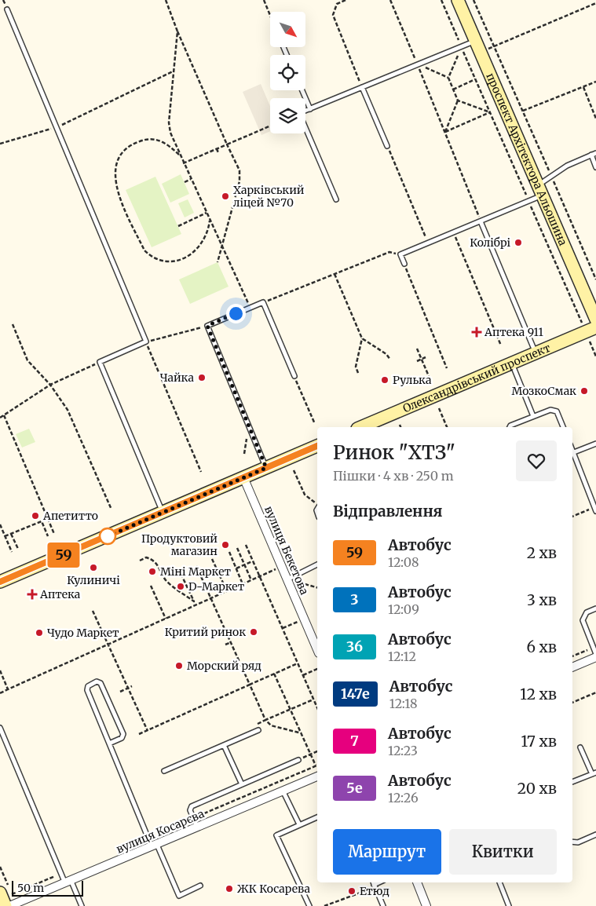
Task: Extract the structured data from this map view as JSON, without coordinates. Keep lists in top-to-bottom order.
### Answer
{
  "streets": {
    "main road": ["проспект Архітектора Альошина", "Олександрівський проспект"],
    "street": ["вулиця Бекетова", "вулиця Косарєва"]
  },
  "places": {
    "other": [
      "Харківський ліцей №70",
      "Колібрі",
      "Чайка",
      "Рулька",
      "МозкоСмак",
      "Апетитто",
      "Продуктовий магазин",
      "Кулиничі",
      "Міні Маркет",
      "D-Mаркет",
      "Критий ринок",
      "Чудо Маркет",
      "Морский ряд",
      "ЖК Косарева",
      "Етюд"
    ],
    "health": ["Аптека 911", "Аптека"]
  },
  "lines": ["bus line 59"],
  "scale_bar": "50 m",
  "north": "bottom right",
  "page": {
    "on_map": "59",
    "heading": [
      ["Ринок \"ХТЗ\"", "Пішки · 4 хв · 250 m"],
      "Відправлення"
    ],
    "list": [
      {
        "mark": "59",
        "name": "Автобус",
        "note": "12:08",
        "value": "2 хв"
      },
      {
        "mark": "3",
        "name": "Автобус",
        "note": "12:09",
        "value": "3 хв"
      },
      {
        "mark": "36",
        "name": "Автобус",
        "note": "12:12",
        "value": "6 хв"
      },
      {
        "mark": "147е",
        "name": "Автобус",
        "note": "12:18",
        "value": "12 хв"
      },
      {
        "mark": "7",
        "name": "Автобус",
        "note": "12:23",
        "value": "17 хв"
      },
      {
        "mark": "5е",
        "name": "Автобус",
        "note": "12:26",
        "value": "20 хв"
      }
    ],
    "buttons": ["Маршрут", "Квитки"],
    "scale": "50 m"
  }
}
